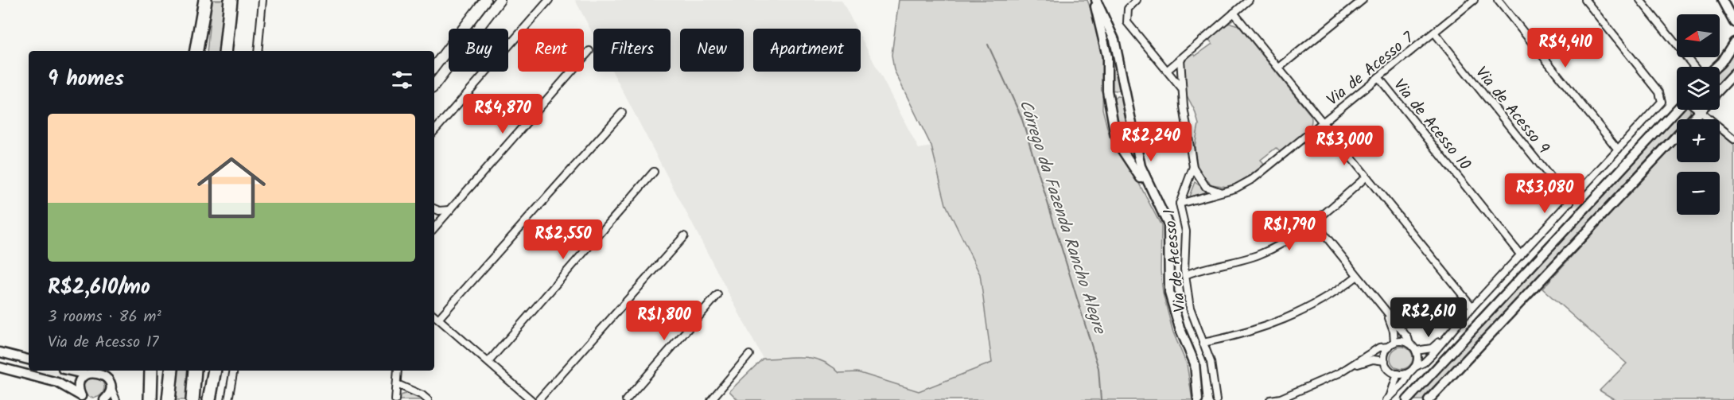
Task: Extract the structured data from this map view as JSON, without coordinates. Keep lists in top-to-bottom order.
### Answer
{
  "streets": {
    "street": [
      "Via de Acesso 7",
      "Via de Acesso 9",
      "Via de Acesso 10",
      "Via de Acesso 1"
    ]
  },
  "crossings": [
    ["Via de Acesso 7", "Via de Acesso 9"],
    ["Via de Acesso 7", "Via de Acesso 10"],
    ["Via de Acesso 7", "Via de Acesso 1"]
  ],
  "water": ["Córrego da Fazenda Rancho Alegre"],
  "north": "left",
  "page": {
    "map_buttons": ["+", "−"],
    "price": [
      "R$4,410",
      "R$4,870",
      "R$2,240",
      "R$3,000",
      "R$3,080",
      "R$1,790",
      "R$2,550",
      "R$2,610",
      "R$1,800"
    ],
    "chip": [
      "Buy",
      "Rent",
      "Filters",
      "New",
      "Apartment"
    ],
    "heading": "9 homes",
    "list": [
      {
        "name": "R$2,610/mo",
        "note": "3 rooms · 86 m² · Via de Acesso 17"
      }
    ]
  }
}
